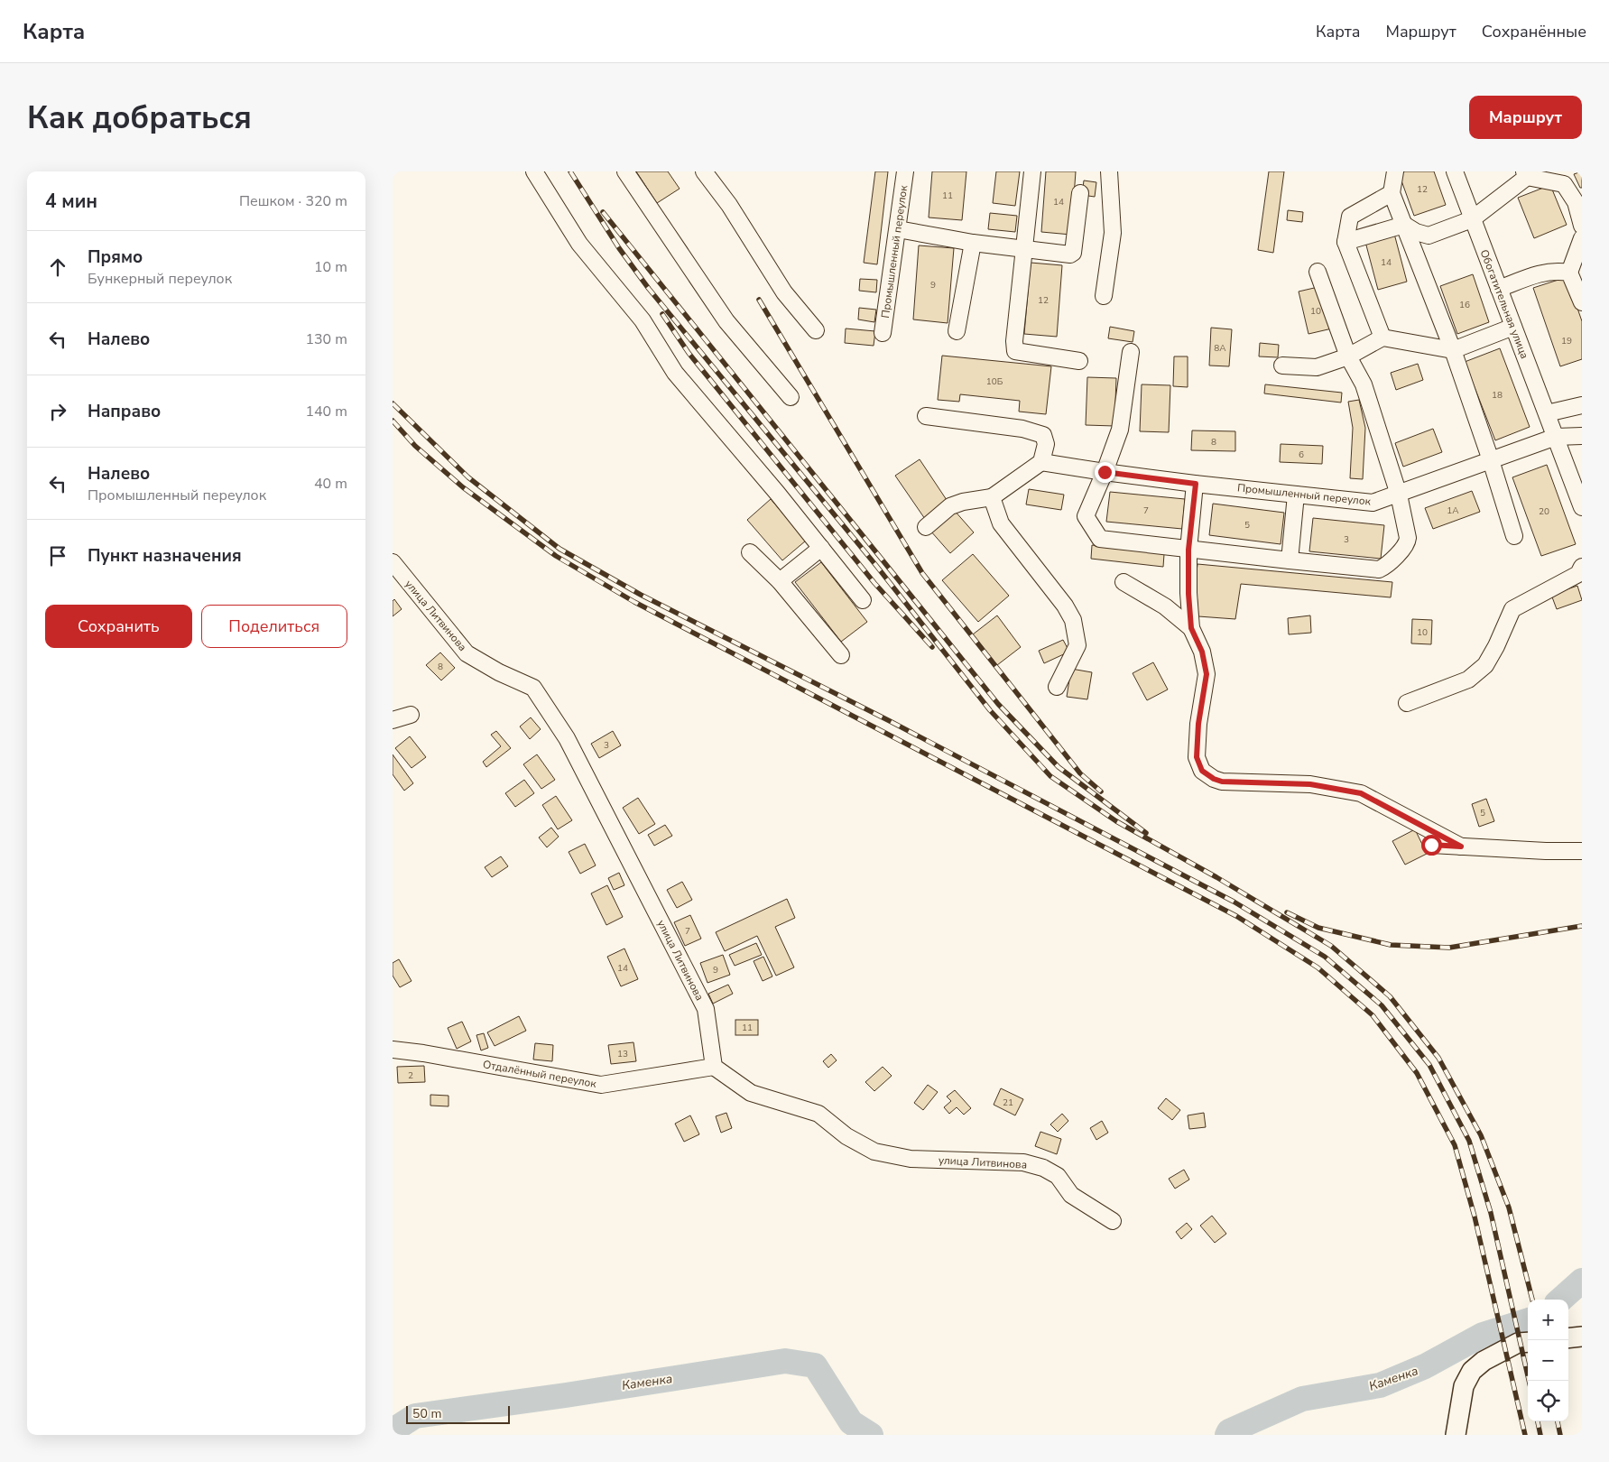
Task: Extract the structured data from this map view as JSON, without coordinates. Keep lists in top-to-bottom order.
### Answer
{
  "streets": {
    "street": [
      "Промышленный переулок",
      "Обогатительная улица",
      "улица Литвинова",
      "Отдалённый переулок"
    ]
  },
  "crossings": [
    ["Промышленный переулок", "Обогатительная улица"],
    ["улица Литвинова", "Отдалённый переулок"]
  ],
  "water": ["Каменка"],
  "house_numbers": [
    "12",
    "11",
    "14",
    "14",
    "9",
    "12",
    "16",
    "10",
    "19",
    "8А",
    "10Б",
    "18",
    "8",
    "6",
    "7",
    "1А",
    "20",
    "5",
    "3",
    "10",
    "8",
    "3",
    "5",
    "7",
    "14",
    "9",
    "11",
    "13",
    "2",
    "21"
  ],
  "scale_bar": "50 m",
  "page": {
    "header": "Карта",
    "nav": ["Карта", "Маршрут", "Сохранённые"],
    "buttons": [
      "Маршрут",
      ["Сохранить", "Поделиться"]
    ],
    "title": "Как добраться",
    "heading": ["4 мин", "Пешком · 320 m"],
    "list": [
      ["Прямо", "Бункерный переулок", "10 m"],
      ["Налево", "130 m"],
      ["Направо", "140 m"],
      ["Налево", "Промышленный переулок", "40 m"],
      "Пункт назначения"
    ],
    "map_buttons": ["+", "−"],
    "scale": "50 m"
  }
}
